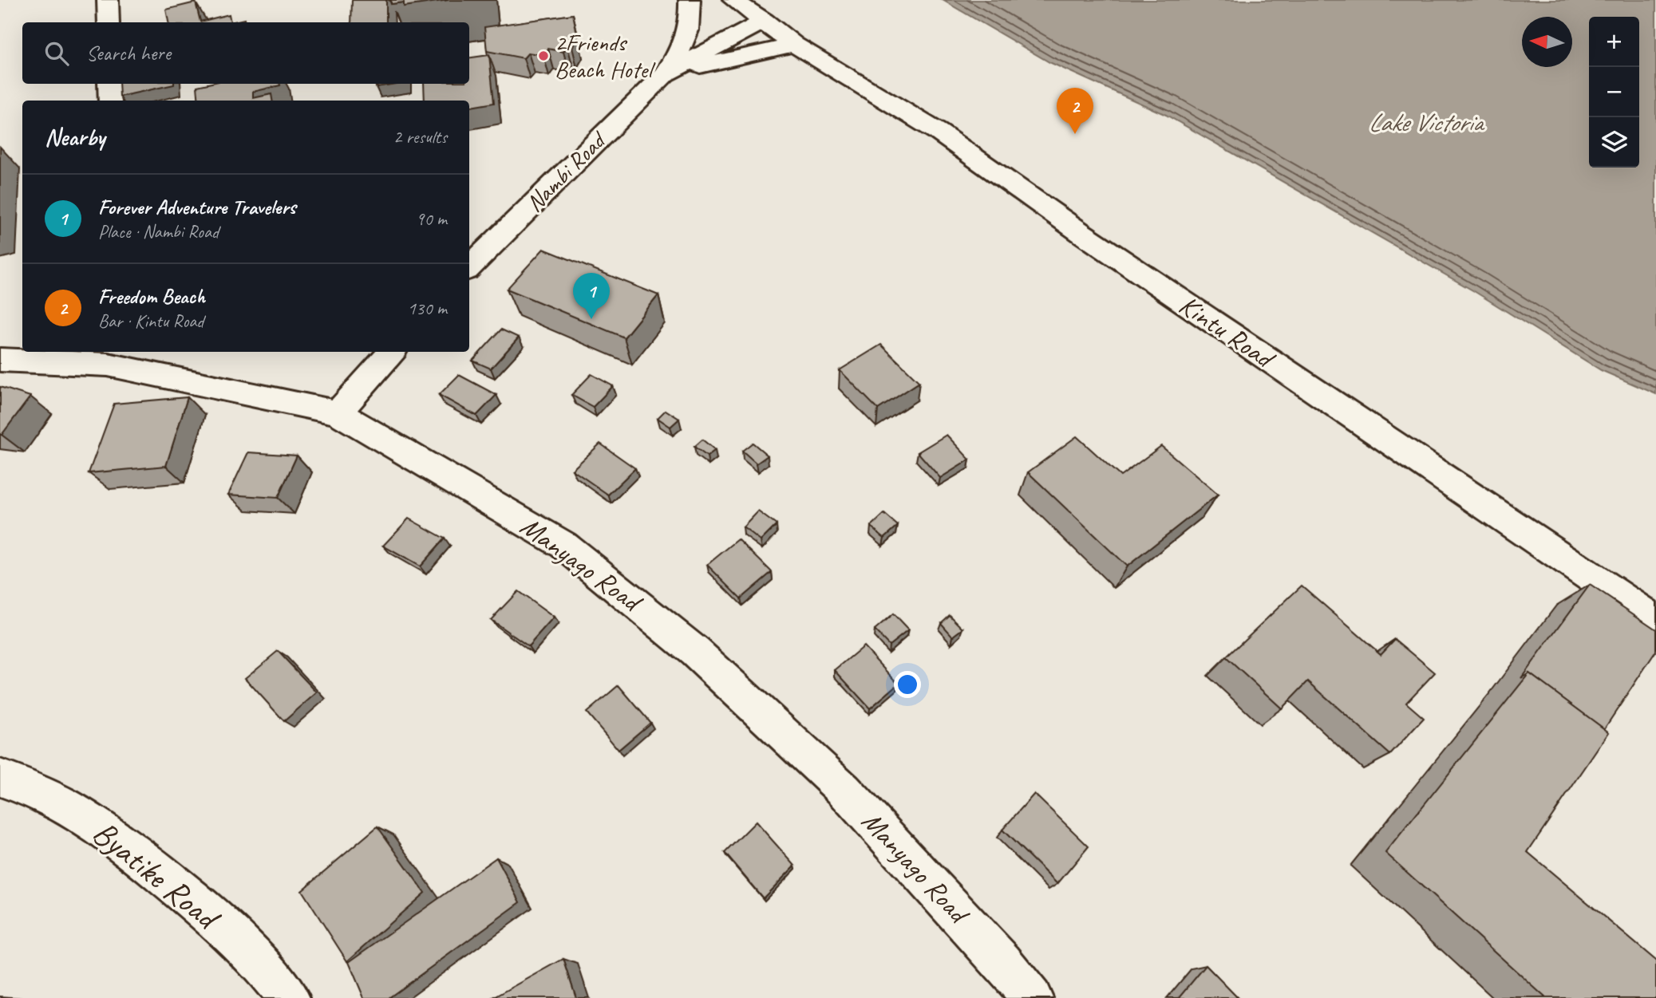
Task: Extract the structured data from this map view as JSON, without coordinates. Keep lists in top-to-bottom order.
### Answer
{
  "streets": {
    "street": [
      "Nambi Road",
      "Kintu Road",
      "Manyago Road",
      "Byatike Road"
    ]
  },
  "water": ["Lake Victoria"],
  "places": ["2Friends Beach Hotel"],
  "north": "left",
  "page": {
    "map_buttons": ["+", "−"],
    "search": "Search here",
    "pins": ["2", "1"],
    "heading": ["Nearby", "2 results"],
    "list": [
      {
        "mark": "1",
        "name": "Forever Adventure Travelers",
        "note": "Place · Nambi Road",
        "value": "90 m"
      },
      {
        "mark": "2",
        "name": "Freedom Beach",
        "note": "Bar · Kintu Road",
        "value": "130 m"
      }
    ]
  }
}
